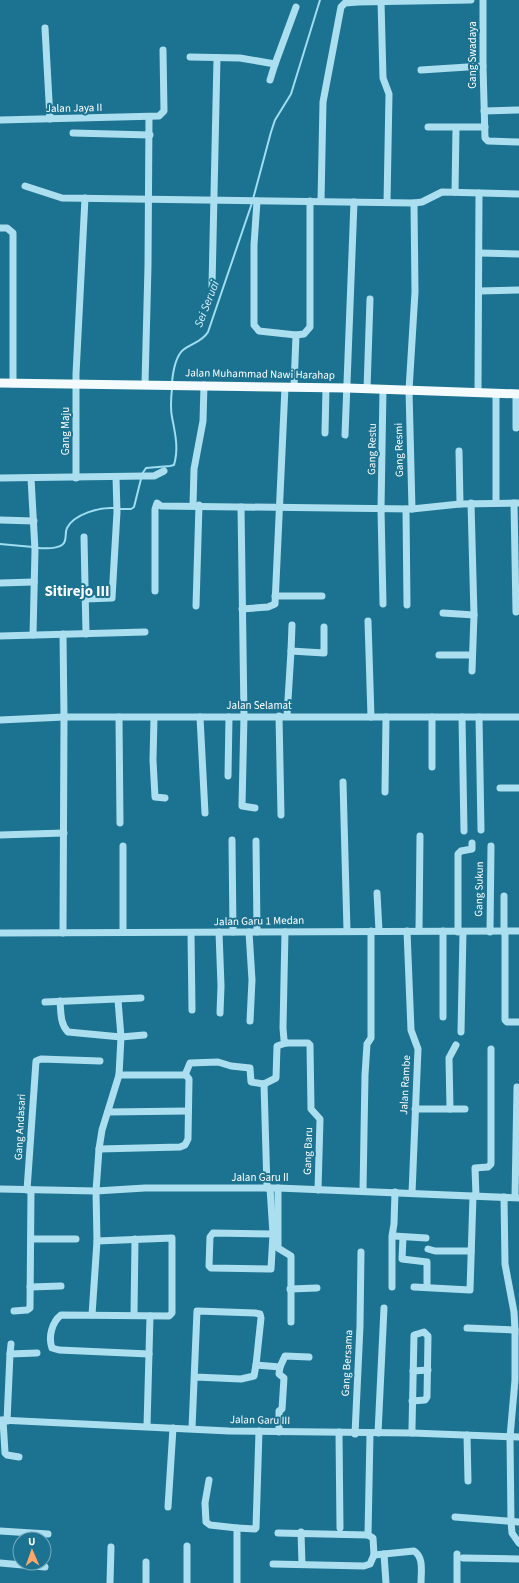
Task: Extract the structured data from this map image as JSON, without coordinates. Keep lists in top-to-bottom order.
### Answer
{
  "streets": {
    "main road": ["Jalan Muhammad Nawi Harahap"],
    "street": [
      "Gang Swadaya",
      "Jalan Jaya II",
      "Gang Maju",
      "Gang Restu",
      "Gang Resmi",
      "Jalan Selamat",
      "Gang Sukun",
      "Jalan Garu 1 Medan",
      "Jalan Rambe",
      "Gang Andasari",
      "Gang Baru",
      "Jalan Garu II",
      "Gang Bersama",
      "Jalan Garu III"
    ]
  },
  "crossings": [
    ["Jalan Muhammad Nawi Harahap", "Gang Maju"],
    ["Jalan Muhammad Nawi Harahap", "Gang Restu"],
    ["Jalan Muhammad Nawi Harahap", "Gang Resmi"],
    ["Gang Sukun", "Jalan Garu 1 Medan"],
    ["Jalan Garu 1 Medan", "Jalan Rambe"],
    ["Jalan Rambe", "Jalan Garu II"],
    ["Gang Andasari", "Jalan Garu II"],
    ["Gang Baru", "Jalan Garu II"],
    ["Gang Bersama", "Jalan Garu III"]
  ],
  "districts": ["Sitirejo III"],
  "water": ["Sei Seruai"],
  "north": "top"
}
